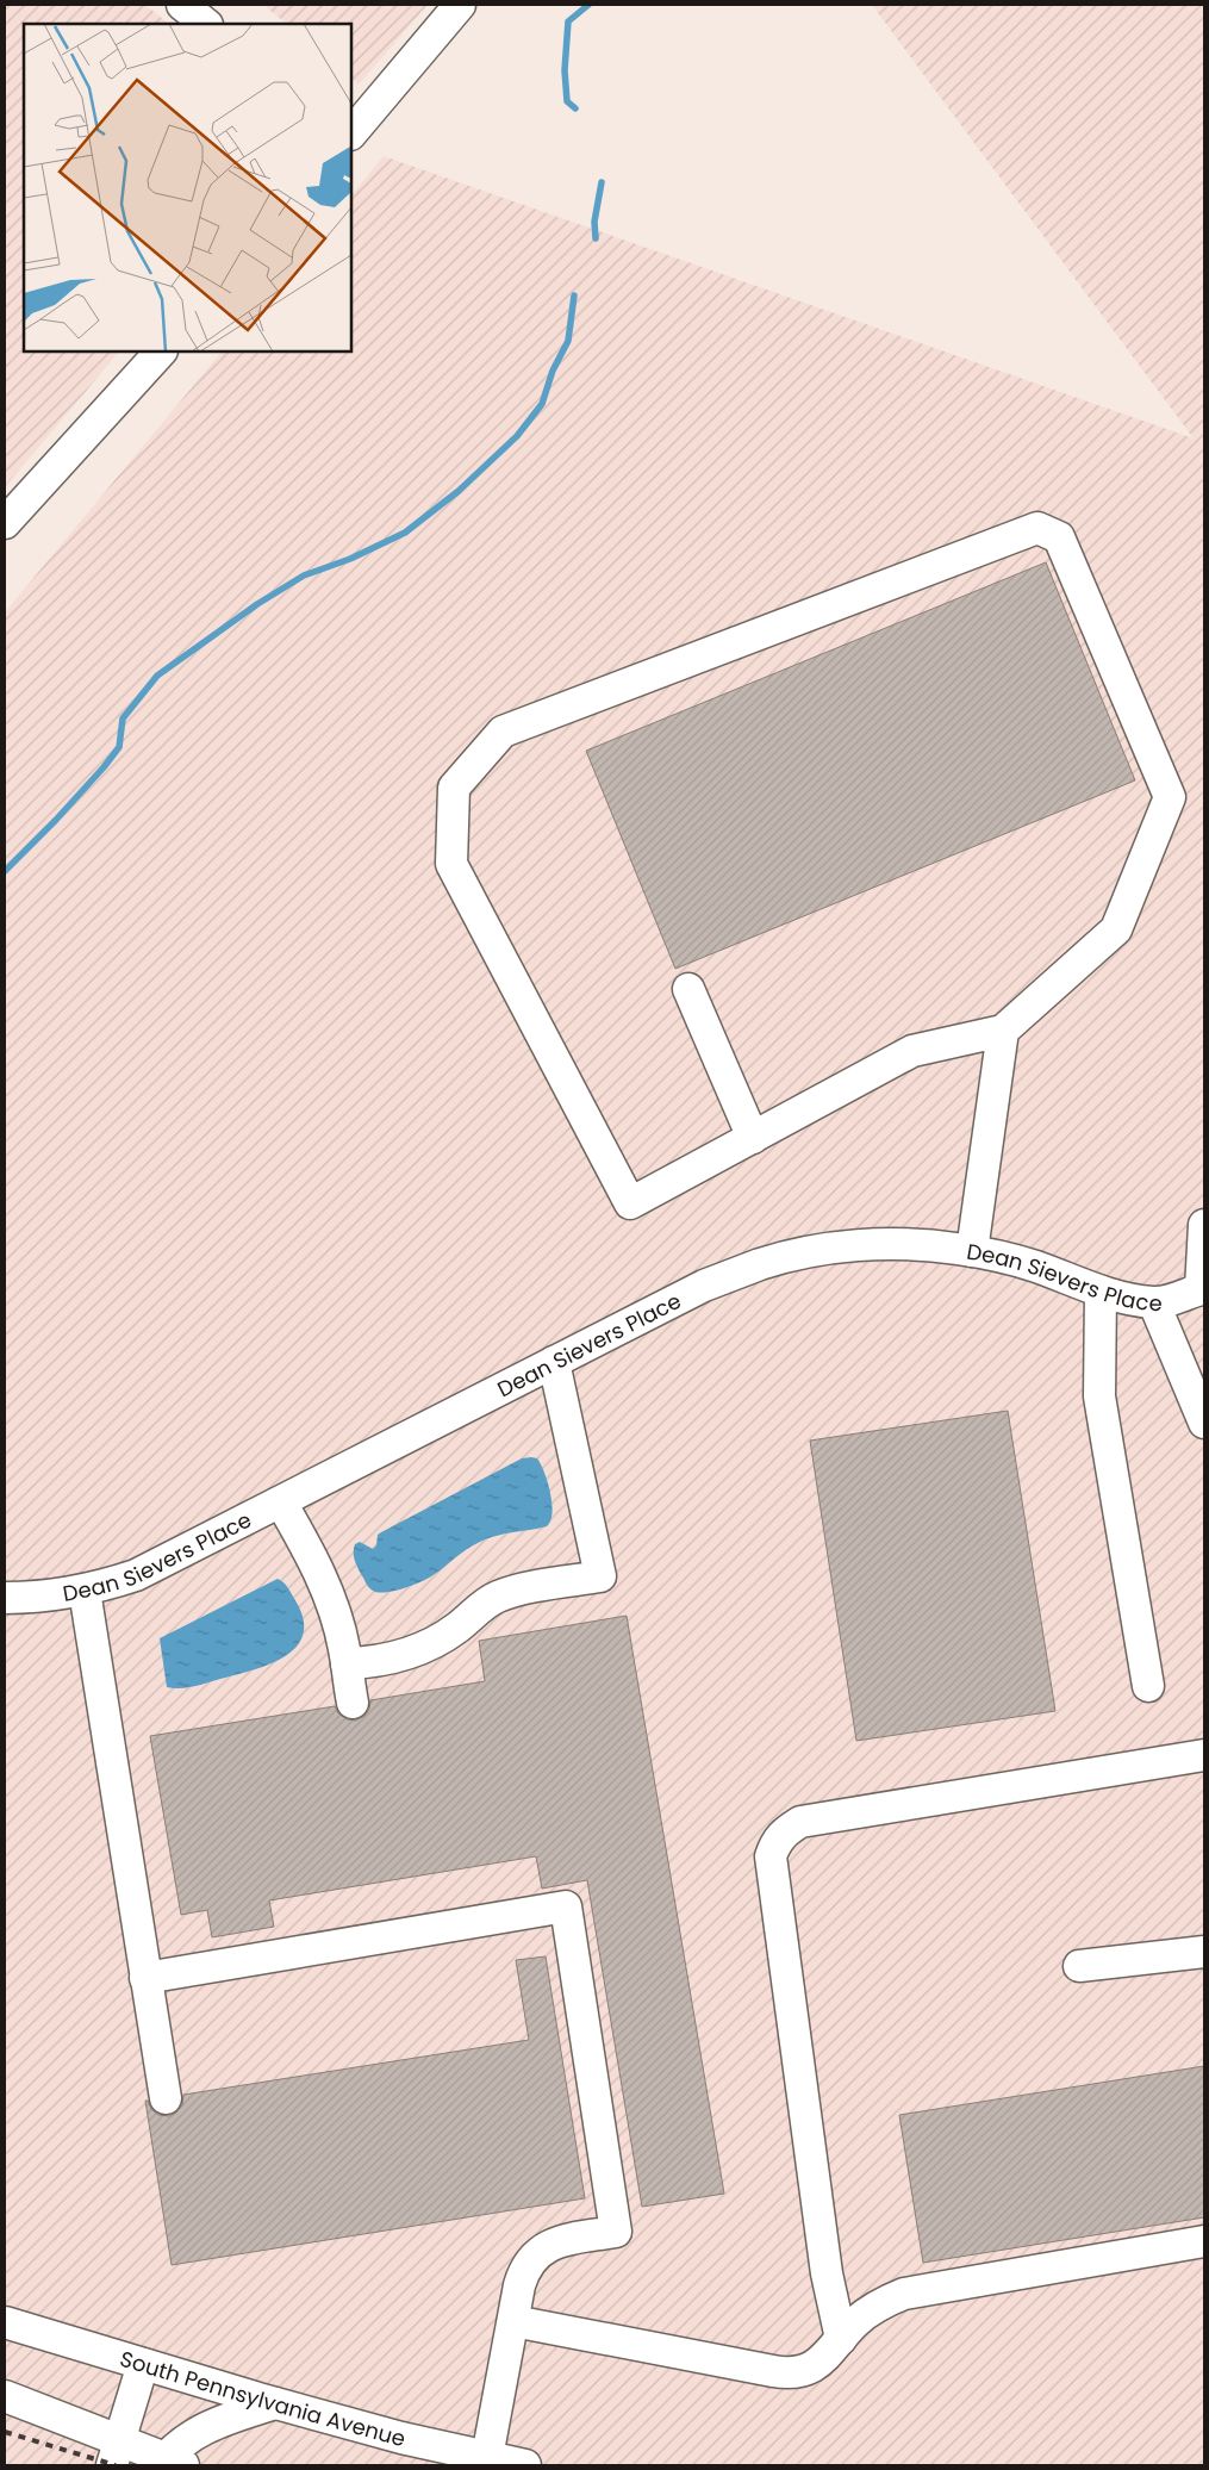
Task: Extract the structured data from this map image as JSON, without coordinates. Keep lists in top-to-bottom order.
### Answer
{
  "streets": {
    "street": ["Dean Sievers Place", "South Pennsylvania Avenue"]
  }
}
